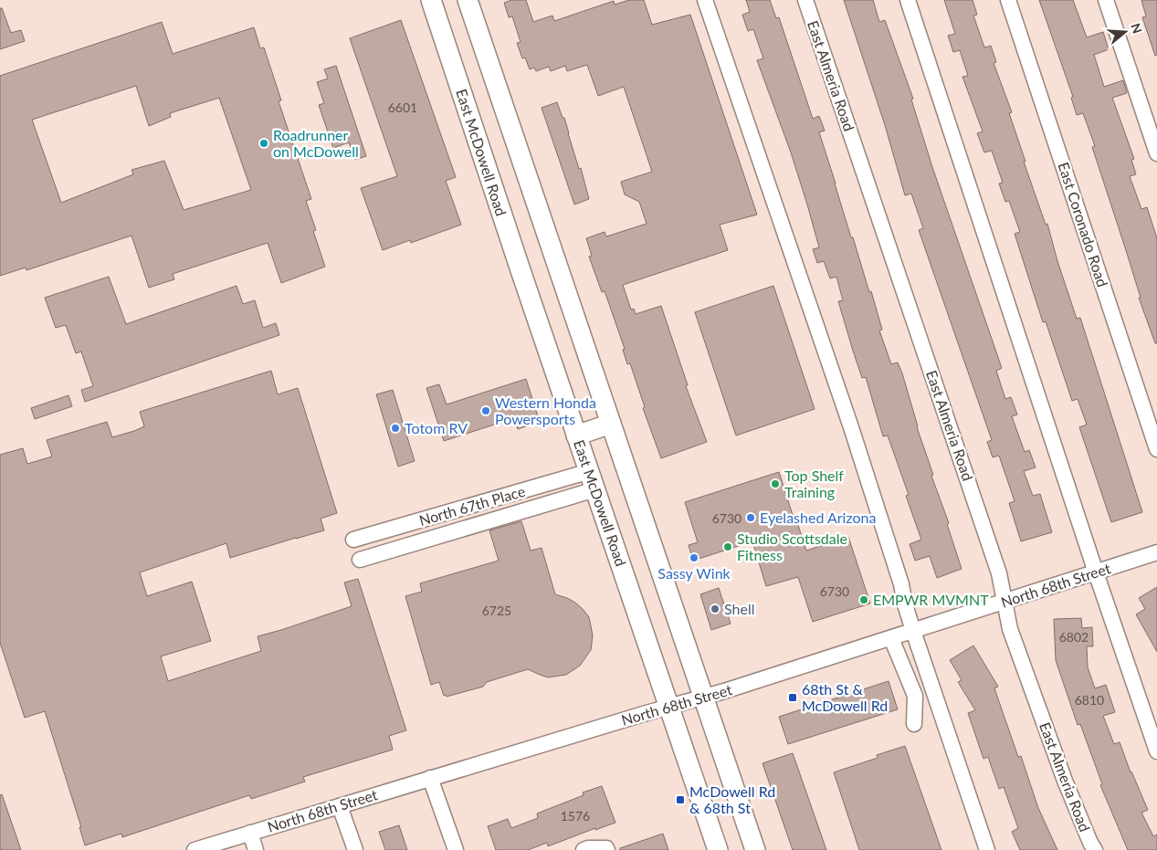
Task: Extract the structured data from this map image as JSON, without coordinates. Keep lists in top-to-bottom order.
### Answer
{
  "streets": {
    "main road": ["East McDowell Road"],
    "street": [
      "East Almeria Road",
      "East Coronado Road",
      "North 67th Place",
      "North 68th Street"
    ]
  },
  "crossings": [
    ["East Almeria Road", "North 68th Street"],
    ["East McDowell Road", "North 67th Place"],
    ["East McDowell Road", "North 68th Street"]
  ],
  "places": {
    "other": [
      "Roadrunner on McDowell",
      "Western Honda Powersports",
      "Totom RV",
      "Top Shelf Training",
      "Eyelashed Arizona",
      "Studio Scottsdale Fitness",
      "Sassy Wink",
      "EMPWR MVMNT",
      "Shell"
    ],
    "transit": ["68th St & McDowell Rd", "McDowell Rd & 68th St"]
  },
  "house_numbers": [
    "6601",
    "6730",
    "6730",
    "6725",
    "6802",
    "6810",
    "1576"
  ],
  "north": "right"
}
